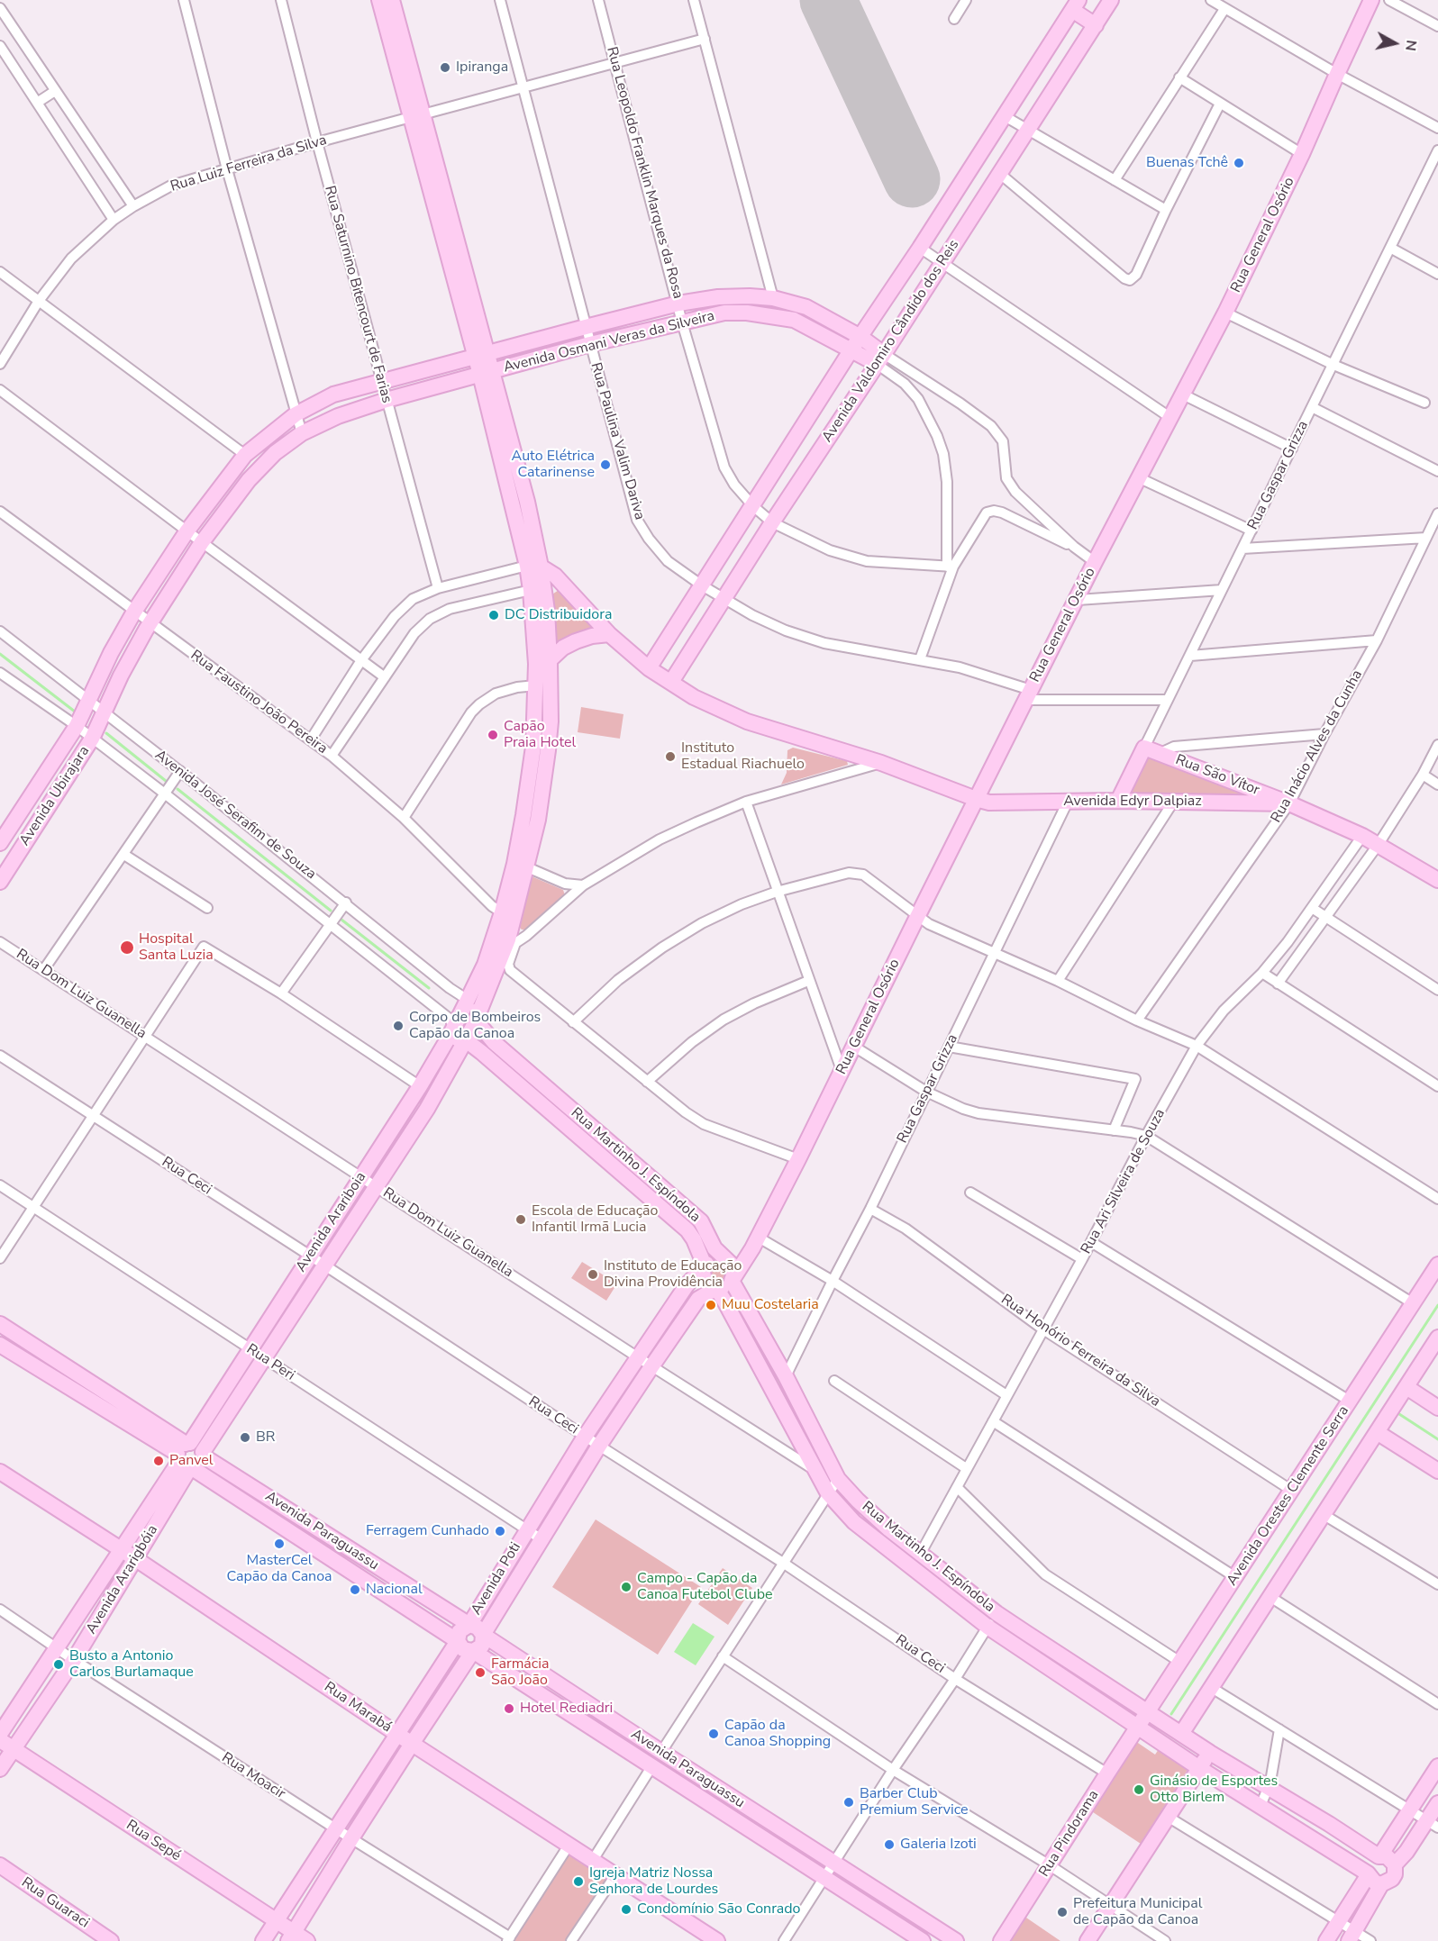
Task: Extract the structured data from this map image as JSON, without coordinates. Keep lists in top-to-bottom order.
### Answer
{
  "streets": {
    "main road": [
      "Rua General Osório",
      "Avenida Valdomiro Cândido dos Reis",
      "Avenida Osmani Veras da Silveira",
      "Rua Gaspar Grizza",
      "Rua São Vítor",
      "Avenida Ubirajara",
      "Avenida Edyr Dalpiaz",
      "Rua Martinho J. Espíndola",
      "Avenida Arariboia",
      "Avenida Orestes Clemente Serra",
      "Avenida Paraguassu",
      "Avenida Poti",
      "Avenida Ararigbóia",
      "Rua Marabá",
      "Rua Pindorama",
      "Rua Sepé",
      "Rua Guaraci"
    ],
    "street": [
      "Rua Luiz Ferreira da Silva",
      "Rua Leopoldo Franklin Marques da Rosa",
      "Rua Saturnino Bitencourt de Farias",
      "Rua Paulina Valim Dariva",
      "Rua Faustino João Pereira",
      "Rua Inácio Alves da Cunha",
      "Avenida José Serafim de Souza",
      "Rua Dom Luiz Guanella",
      "Rua Ceci",
      "Rua Ari Silveira de Souza",
      "Rua Honório Ferreira da Silva",
      "Rua Peri",
      "Rua Moacir"
    ]
  },
  "crossings": [
    ["Rua Luiz Ferreira da Silva", "Rua Leopoldo Franklin Marques da Rosa"],
    ["Rua Luiz Ferreira da Silva", "Rua Saturnino Bitencourt de Farias"],
    ["Rua Luiz Ferreira da Silva", "Rua Paulina Valim Dariva"],
    ["Rua Leopoldo Franklin Marques da Rosa", "Avenida Valdomiro Cândido dos Reis"],
    ["Rua Leopoldo Franklin Marques da Rosa", "Avenida Osmani Veras da Silveira"],
    ["Rua General Osório", "Rua Paulina Valim Dariva"],
    ["Rua General Osório", "Avenida Edyr Dalpiaz"],
    ["Rua General Osório", "Rua Martinho J. Espíndola"],
    ["Rua General Osório", "Avenida Poti"],
    ["Rua Saturnino Bitencourt de Farias", "Avenida Osmani Veras da Silveira"],
    ["Avenida Valdomiro Cândido dos Reis", "Avenida Osmani Veras da Silveira"],
    ["Avenida Valdomiro Cândido dos Reis", "Rua Paulina Valim Dariva"],
    ["Avenida Valdomiro Cândido dos Reis", "Avenida Edyr Dalpiaz"],
    ["Avenida Osmani Veras da Silveira", "Rua Paulina Valim Dariva"],
    ["Avenida Osmani Veras da Silveira", "Avenida Ubirajara"],
    ["Rua Paulina Valim Dariva", "Rua Gaspar Grizza"],
    ["Rua Gaspar Grizza", "Rua São Vítor"],
    ["Rua Gaspar Grizza", "Avenida Edyr Dalpiaz"],
    ["Rua Gaspar Grizza", "Rua Martinho J. Espíndola"],
    ["Rua Gaspar Grizza", "Rua Honório Ferreira da Silva"],
    ["Rua Faustino João Pereira", "Avenida Ubirajara"],
    ["Rua Faustino João Pereira", "Avenida Arariboia"],
    ["Rua Inácio Alves da Cunha", "Rua São Vítor"],
    ["Rua Inácio Alves da Cunha", "Avenida Edyr Dalpiaz"],
    ["Rua São Vítor", "Avenida Edyr Dalpiaz"],
    ["Rua São Vítor", "Rua Ari Silveira de Souza"],
    ["Avenida Ubirajara", "Avenida José Serafim de Souza"],
    ["Avenida Edyr Dalpiaz", "Avenida Arariboia"],
    ["Avenida José Serafim de Souza", "Rua Martinho J. Espíndola"],
    ["Avenida José Serafim de Souza", "Avenida Arariboia"],
    ["Rua Dom Luiz Guanella", "Rua Martinho J. Espíndola"],
    ["Rua Dom Luiz Guanella", "Avenida Arariboia"],
    ["Rua Dom Luiz Guanella", "Avenida Poti"],
    ["Rua Martinho J. Espíndola", "Rua Ari Silveira de Souza"],
    ["Rua Martinho J. Espíndola", "Avenida Arariboia"],
    ["Rua Martinho J. Espíndola", "Avenida Orestes Clemente Serra"],
    ["Rua Martinho J. Espíndola", "Avenida Poti"],
    ["Rua Martinho J. Espíndola", "Rua Pindorama"],
    ["Rua Ceci", "Avenida Arariboia"],
    ["Rua Ceci", "Avenida Poti"],
    ["Rua Ceci", "Rua Pindorama"],
    ["Rua Ari Silveira de Souza", "Rua Honório Ferreira da Silva"],
    ["Avenida Arariboia", "Rua Peri"],
    ["Avenida Arariboia", "Avenida Paraguassu"],
    ["Avenida Arariboia", "Avenida Ararigbóia"],
    ["Rua Honório Ferreira da Silva", "Avenida Orestes Clemente Serra"],
    ["Rua Peri", "Avenida Poti"],
    ["Avenida Orestes Clemente Serra", "Rua Pindorama"],
    ["Avenida Paraguassu", "Avenida Poti"],
    ["Avenida Paraguassu", "Avenida Ararigbóia"],
    ["Avenida Poti", "Rua Marabá"],
    ["Avenida Poti", "Rua Moacir"],
    ["Avenida Poti", "Rua Sepé"],
    ["Avenida Ararigbóia", "Rua Marabá"],
    ["Avenida Ararigbóia", "Rua Moacir"],
    ["Avenida Ararigbóia", "Rua Sepé"]
  ],
  "places": [
    "Ipiranga",
    "Buenas Tchê",
    "Auto Elétrica Catarinense",
    "DC Distribuidora",
    "Capão Praia Hotel",
    "Instituto Estadual Riachuelo",
    "Hospital Santa Luzia",
    "Corpo de Bombeiros Capão da Canoa",
    "Escola de Educação Infantil Irmã Lucia",
    "Instituto de Educação Divina Providência",
    "Muu Costelaria",
    "BR",
    "Panvel",
    "Ferragem Cunhado",
    "MasterCel Capão da Canoa",
    "Campo - Capão da Canoa Futebol Clube",
    "Nacional",
    "Busto a Antonio Carlos Burlamaque",
    "Farmácia São João",
    "Hotel Rediadri",
    "Capão da Canoa Shopping",
    "Ginásio de Esportes Otto Birlem",
    "Barber Club Premium Service",
    "Galeria Izoti",
    "Igreja Matriz Nossa Senhora de Lourdes",
    "Condomínio São Conrado",
    "Prefeitura Municipal de Capão da Canoa"
  ],
  "north": "right"
}
